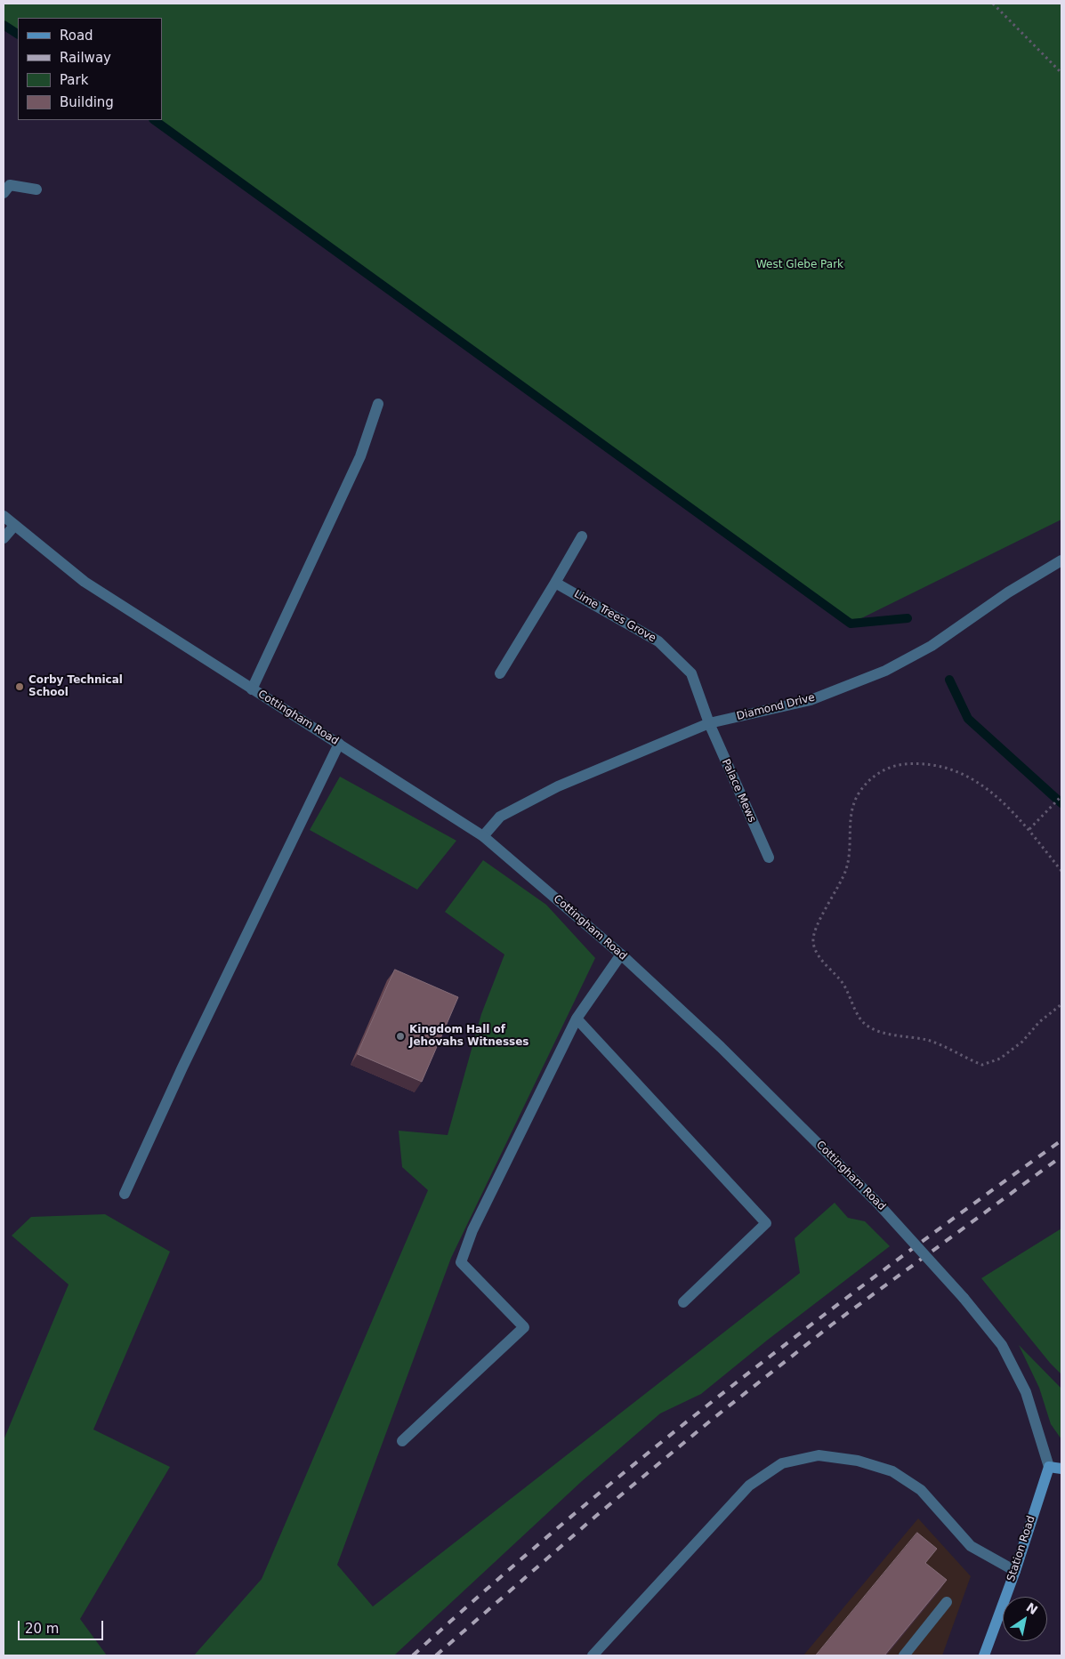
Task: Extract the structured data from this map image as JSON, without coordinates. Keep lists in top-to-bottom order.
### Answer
{
  "streets": {
    "main road": ["Station Road"],
    "street": [
      "Lime Trees Grove",
      "Diamond Drive",
      "Cottingham Road",
      "Palace Mews"
    ]
  },
  "crossings": [
    ["Lime Trees Grove", "Diamond Drive"],
    ["Lime Trees Grove", "Palace Mews"],
    ["Diamond Drive", "Cottingham Road"],
    ["Diamond Drive", "Palace Mews"],
    ["Cottingham Road", "Station Road"]
  ],
  "parks": ["West Glebe Park"],
  "places": ["Corby Technical School", "Kingdom Hall of Jehovahs Witnesses"],
  "legend": [
    "Road",
    "Railway",
    "Park",
    "Building"
  ],
  "scale_bar": "20 m",
  "north": "top right"
}
